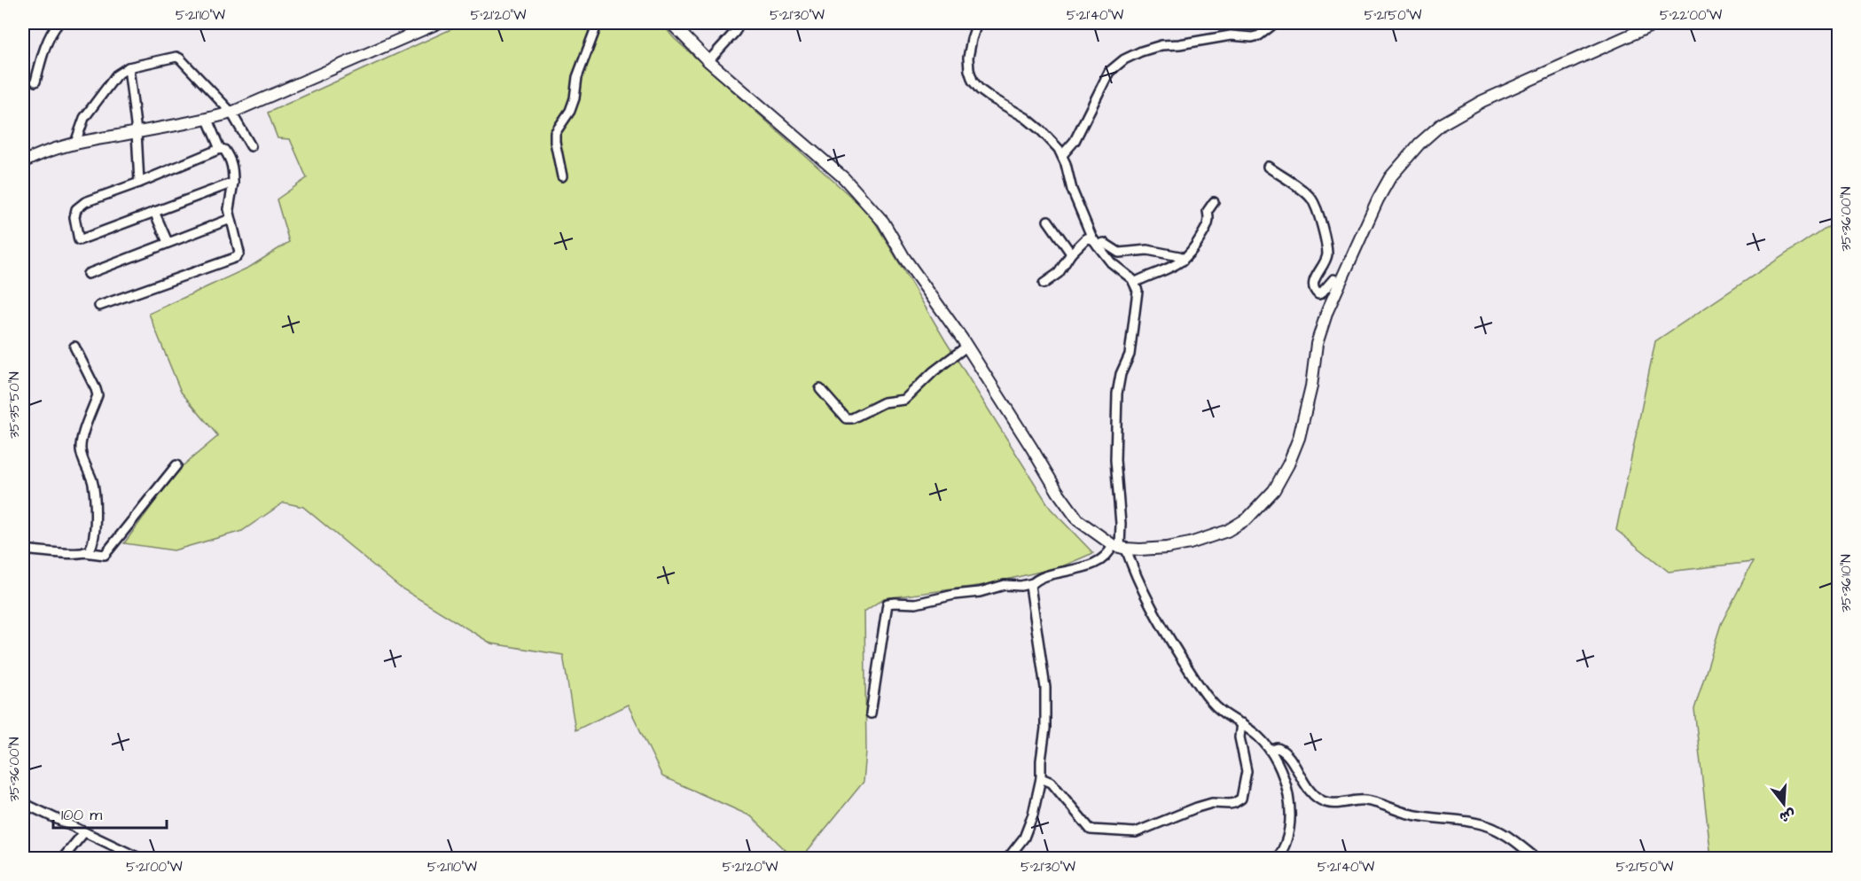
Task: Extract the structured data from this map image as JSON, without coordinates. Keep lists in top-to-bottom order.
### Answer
{
  "scale_bar": "100 m",
  "north": "bottom",
  "coordinates": [
    "5°21'10\"W",
    "5°21'20\"W",
    "5°21'30\"W",
    "5°21'40\"W",
    "5°21'50\"W",
    "5°22'00\"W",
    "35°36'00\"N",
    "35°35'50\"N",
    "35°36'10\"N",
    "5°21'00\"W"
  ]
}
